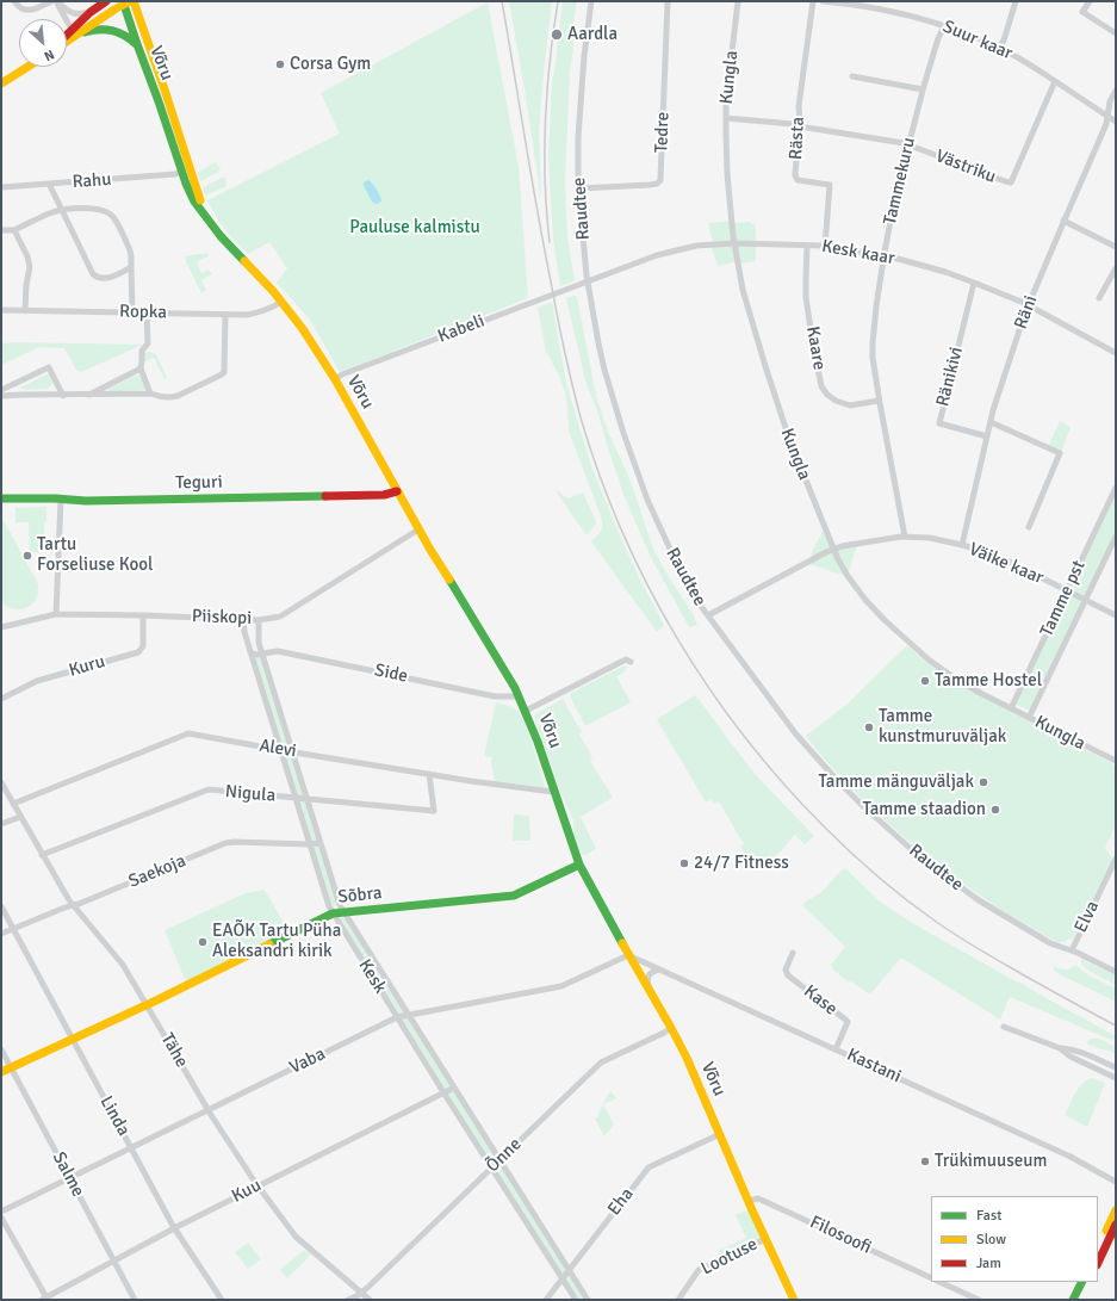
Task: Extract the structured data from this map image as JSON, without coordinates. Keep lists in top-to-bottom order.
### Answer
{
  "streets": {
    "main road": ["Võru", "Teguri", "Sõbra"],
    "street": [
      "Suur kaar",
      "Kungla",
      "Tedre",
      "Rästa",
      "Västriku",
      "Rahu",
      "Tammekuru",
      "Raudtee",
      "Kesk kaar",
      "Ropka",
      "Räni",
      "Kabeli",
      "Kaare",
      "Ränikivi",
      "Väike kaar",
      "Tamme pst",
      "Piiskopi",
      "Kuru",
      "Side",
      "Alevi",
      "Nigula",
      "Saekoja",
      "Elva",
      "Kesk",
      "Kase",
      "Tähe",
      "Vaba",
      "Kastani",
      "Linda",
      "Õnne",
      "Salme",
      "Kuu",
      "Eha",
      "Filosoofi",
      "Lootuse"
    ]
  },
  "crossings": [
    ["Suur kaar", "Västriku"],
    ["Suur kaar", "Tammekuru"],
    ["Suur kaar", "Räni"],
    ["Võru", "Rahu"],
    ["Võru", "Ropka"],
    ["Võru", "Kabeli"],
    ["Võru", "Teguri"],
    ["Võru", "Piiskopi"],
    ["Võru", "Side"],
    ["Võru", "Alevi"],
    ["Võru", "Sõbra"],
    ["Võru", "Vaba"],
    ["Võru", "Kastani"],
    ["Võru", "Õnne"],
    ["Võru", "Eha"],
    ["Võru", "Filosoofi"],
    ["Võru", "Lootuse"],
    ["Kungla", "Västriku"],
    ["Kungla", "Kesk kaar"],
    ["Kungla", "Väike kaar"],
    ["Kungla", "Tamme pst"],
    ["Tedre", "Raudtee"],
    ["Rästa", "Västriku"],
    ["Rästa", "Kesk kaar"],
    ["Västriku", "Tammekuru"],
    ["Tammekuru", "Kesk kaar"],
    ["Tammekuru", "Kaare"],
    ["Tammekuru", "Väike kaar"],
    ["Raudtee", "Kesk kaar"],
    ["Raudtee", "Kabeli"],
    ["Raudtee", "Väike kaar"],
    ["Raudtee", "Elva"],
    ["Kesk kaar", "Räni"],
    ["Kesk kaar", "Kabeli"],
    ["Kesk kaar", "Kaare"],
    ["Kesk kaar", "Ränikivi"],
    ["Räni", "Ränikivi"],
    ["Räni", "Väike kaar"],
    ["Väike kaar", "Tamme pst"],
    ["Piiskopi", "Kuru"],
    ["Piiskopi", "Kesk"],
    ["Side", "Kesk"],
    ["Alevi", "Nigula"],
    ["Alevi", "Kesk"],
    ["Alevi", "Tähe"],
    ["Nigula", "Kesk"],
    ["Nigula", "Tähe"],
    ["Saekoja", "Kesk"],
    ["Saekoja", "Tähe"],
    ["Saekoja", "Linda"],
    ["Sõbra", "Kesk"],
    ["Sõbra", "Tähe"],
    ["Sõbra", "Linda"],
    ["Sõbra", "Salme"],
    ["Kesk", "Vaba"],
    ["Kesk", "Õnne"],
    ["Kesk", "Kuu"],
    ["Kesk", "Eha"],
    ["Kase", "Kastani"],
    ["Tähe", "Vaba"],
    ["Tähe", "Õnne"],
    ["Tähe", "Kuu"],
    ["Vaba", "Kastani"],
    ["Vaba", "Linda"],
    ["Vaba", "Salme"],
    ["Linda", "Kuu"],
    ["Salme", "Kuu"]
  ],
  "parks": ["Pauluse kalmistu"],
  "places": [
    "Aardla",
    "Corsa Gym",
    "Tartu Forseliuse Kool",
    "Tamme Hostel",
    "Tamme kunstmuruväljak",
    "Tamme mänguväljak",
    "Tamme staadion",
    "24/7 Fitness",
    "EAÕK Tartu Püha Aleksandri kirik",
    "Trükimuuseum"
  ],
  "legend": ["Fast", "Slow", "Jam"],
  "north": "bottom right"
}
